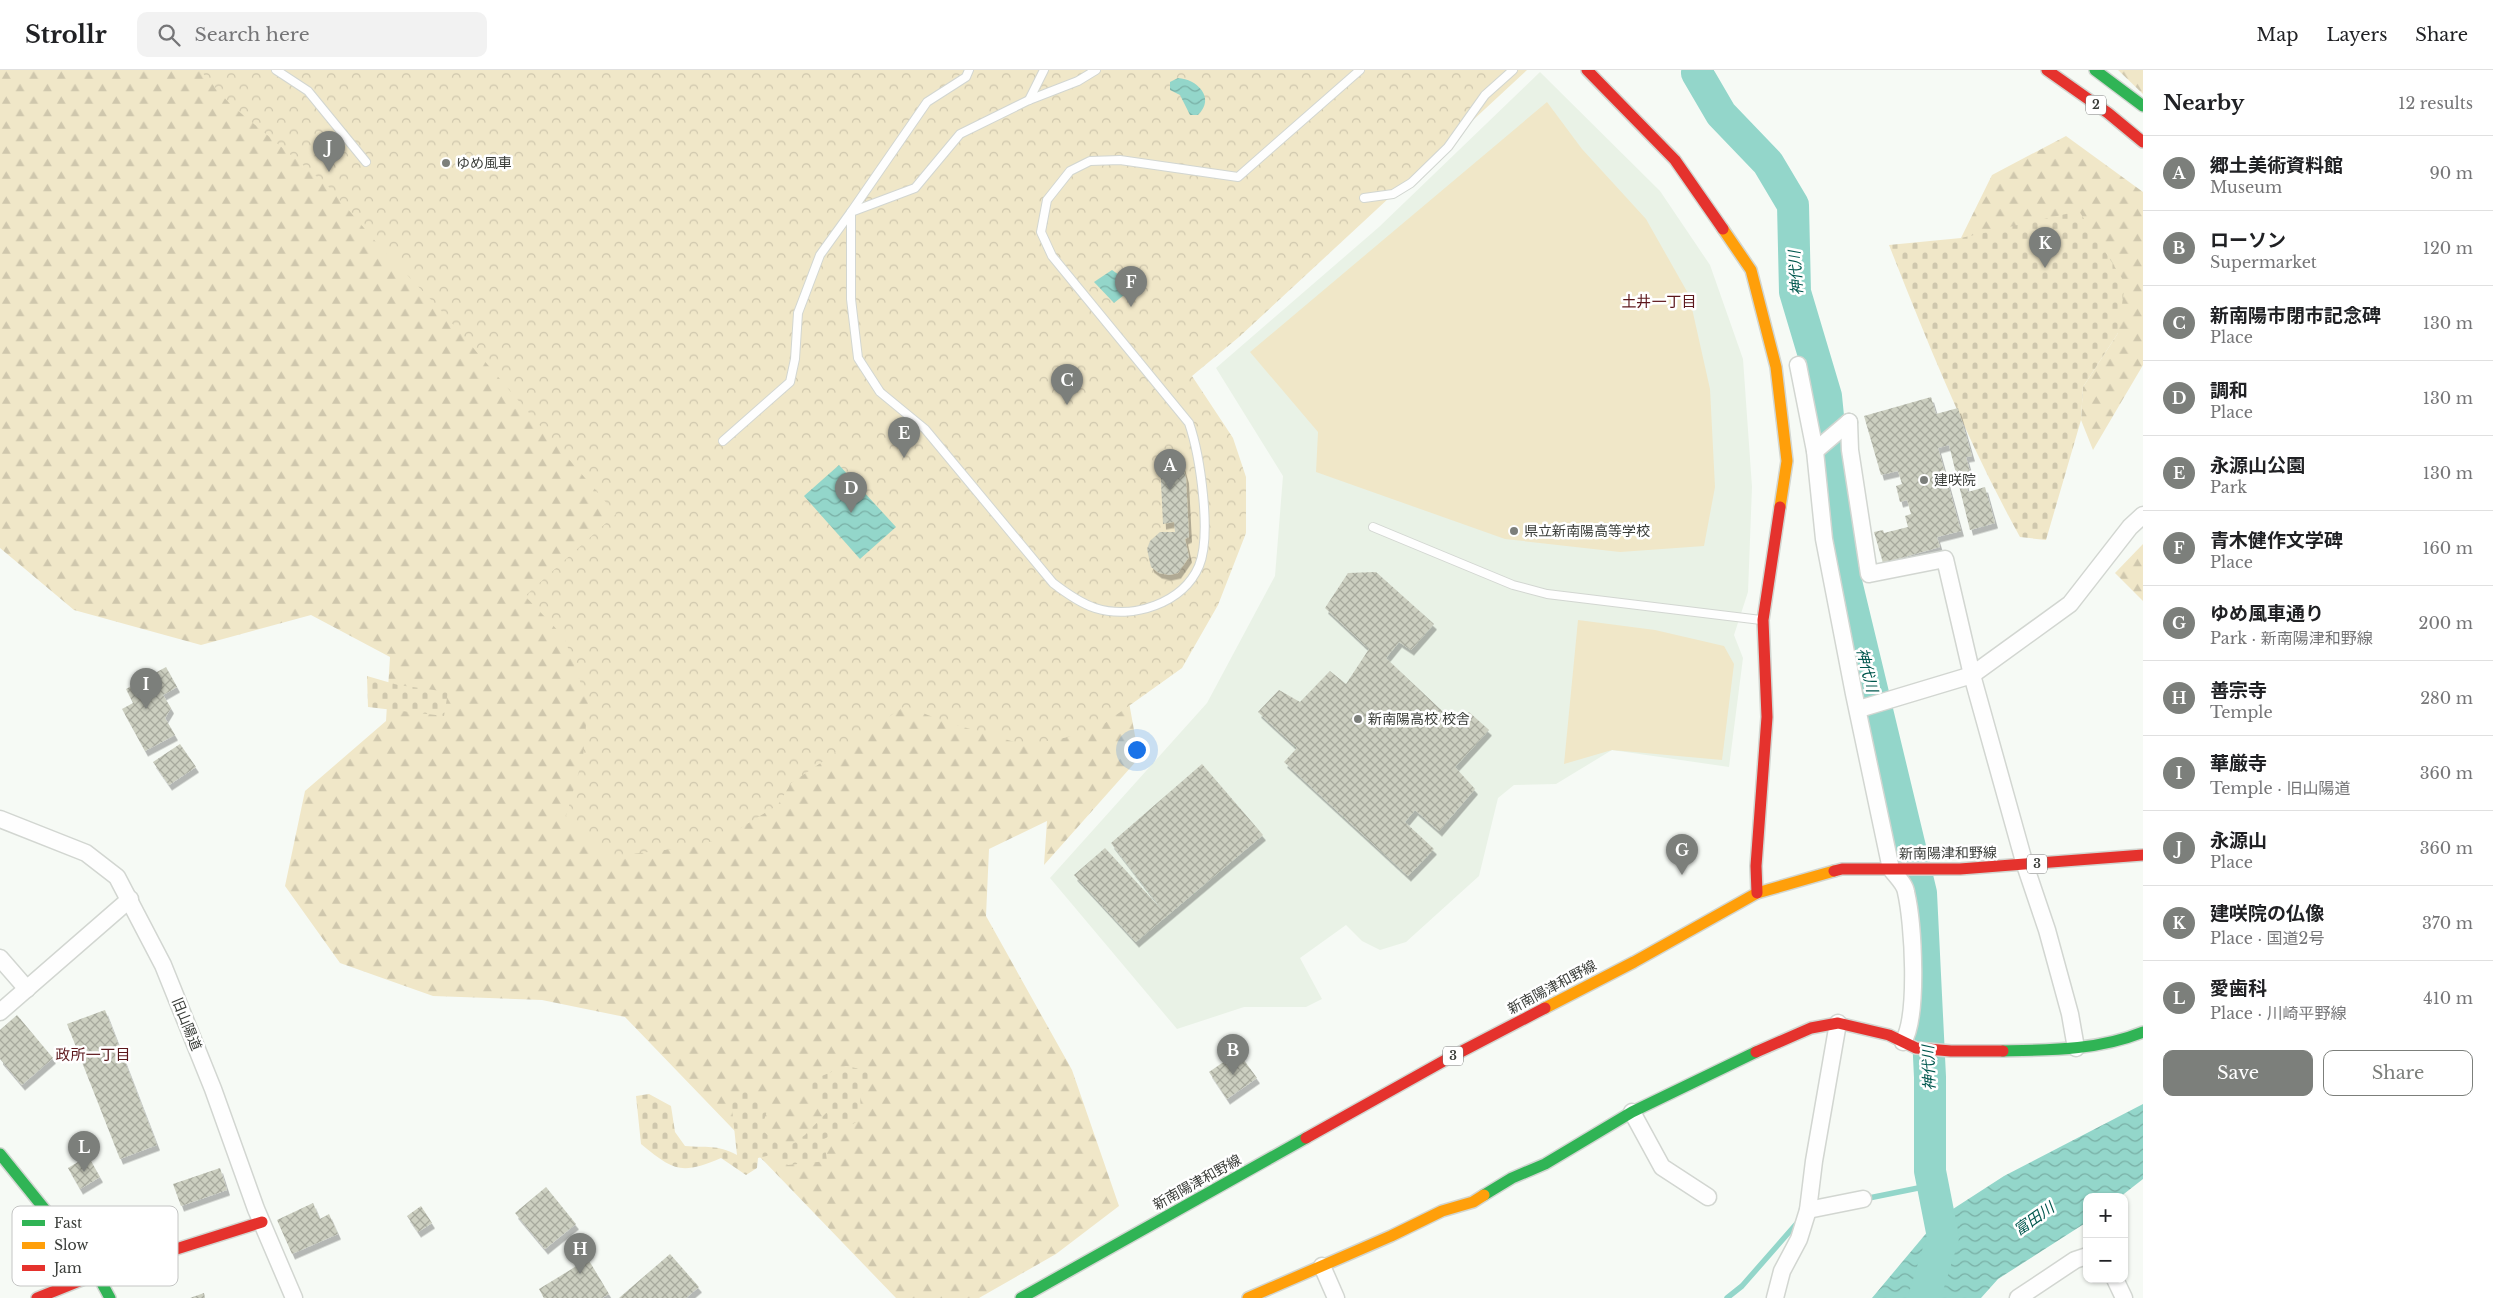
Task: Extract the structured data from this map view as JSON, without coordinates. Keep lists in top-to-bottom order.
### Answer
{
  "streets": {
    "main road": ["2", "新南陽津和野線", "3"],
    "street": ["旧山陽道"]
  },
  "districts": ["土井一丁目", "政所一丁目"],
  "water": ["神代川", "富田川"],
  "places": [
    "ゆめ風車",
    "建咲院",
    "県立新南陽高等学校",
    "新南陽高校 校舎"
  ],
  "legend": ["Fast", "Slow", "Jam"],
  "page": {
    "header": "Strollr",
    "search": "Search here",
    "nav": ["Map", "Layers", "Share"],
    "heading": ["Nearby", "12 results"],
    "pins": [
      "J",
      "K",
      "F",
      "C",
      "E",
      "A",
      "D",
      "I",
      "G",
      "B",
      "L",
      "H"
    ],
    "list": [
      {
        "mark": "A",
        "name": "郷土美術資料館",
        "note": "Museum",
        "value": "90 m"
      },
      {
        "mark": "B",
        "name": "ローソン",
        "note": "Supermarket",
        "value": "120 m"
      },
      {
        "mark": "C",
        "name": "新南陽市閉市記念碑",
        "note": "Place",
        "value": "130 m"
      },
      {
        "mark": "D",
        "name": "調和",
        "note": "Place",
        "value": "130 m"
      },
      {
        "mark": "E",
        "name": "永源山公園",
        "note": "Park",
        "value": "130 m"
      },
      {
        "mark": "F",
        "name": "青木健作文学碑",
        "note": "Place",
        "value": "160 m"
      },
      {
        "mark": "G",
        "name": "ゆめ風車通り",
        "note": "Park · 新南陽津和野線",
        "value": "200 m"
      },
      {
        "mark": "H",
        "name": "善宗寺",
        "note": "Temple",
        "value": "280 m"
      },
      {
        "mark": "I",
        "name": "華厳寺",
        "note": "Temple · 旧山陽道",
        "value": "360 m"
      },
      {
        "mark": "J",
        "name": "永源山",
        "note": "Place",
        "value": "360 m"
      },
      {
        "mark": "K",
        "name": "建咲院の仏像",
        "note": "Place · 国道2号",
        "value": "370 m"
      },
      {
        "mark": "L",
        "name": "愛歯科",
        "note": "Place · 川崎平野線",
        "value": "410 m"
      }
    ],
    "buttons": ["Save", "Share"],
    "map_buttons": ["+", "−"]
  }
}
